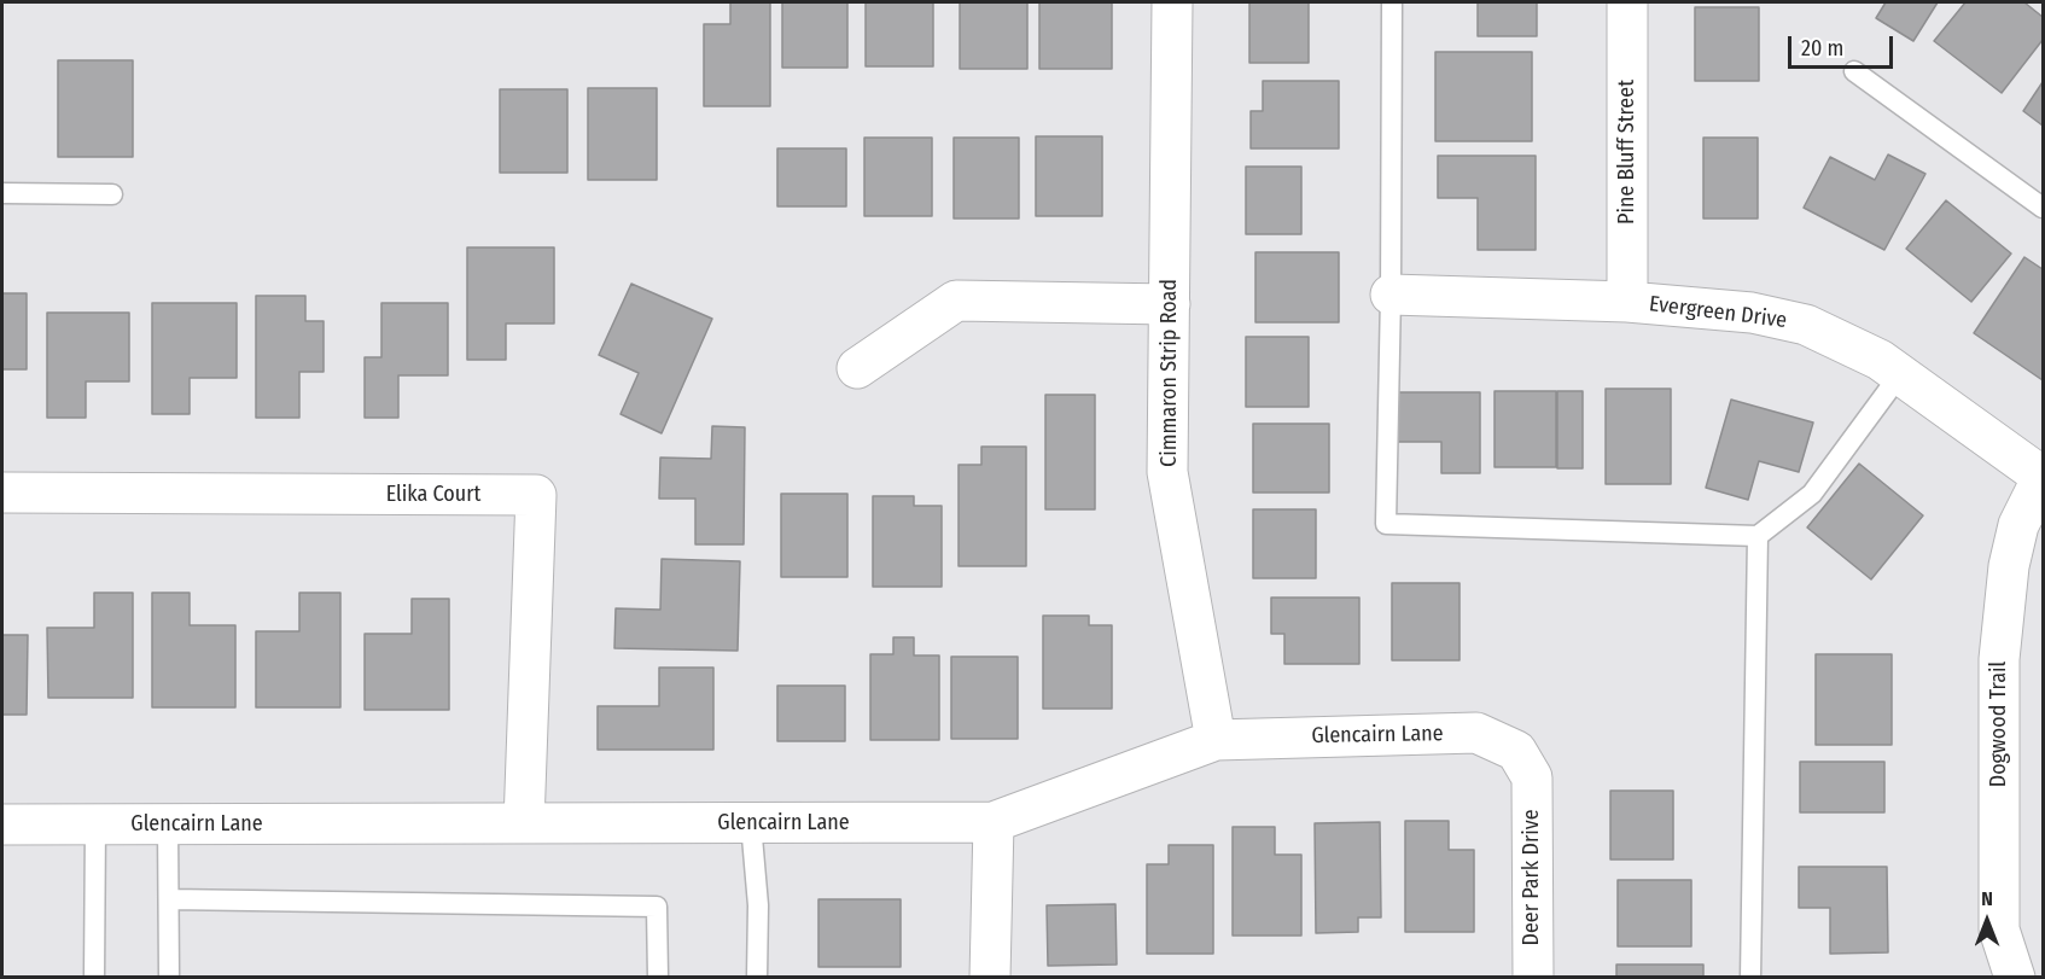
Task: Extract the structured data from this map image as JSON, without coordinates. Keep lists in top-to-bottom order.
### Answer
{
  "streets": {
    "street": [
      "Pine Bluff Street",
      "Evergreen Drive",
      "Cimmaron Strip Road",
      "Elika Court",
      "Dogwood Trail",
      "Glencairn Lane",
      "Deer Park Drive"
    ]
  },
  "crossings": [
    ["Pine Bluff Street", "Evergreen Drive"],
    ["Evergreen Drive", "Dogwood Trail"],
    ["Cimmaron Strip Road", "Glencairn Lane"],
    ["Elika Court", "Glencairn Lane"],
    ["Glencairn Lane", "Deer Park Drive"]
  ],
  "scale_bar": "20 m",
  "north": "top"
}
